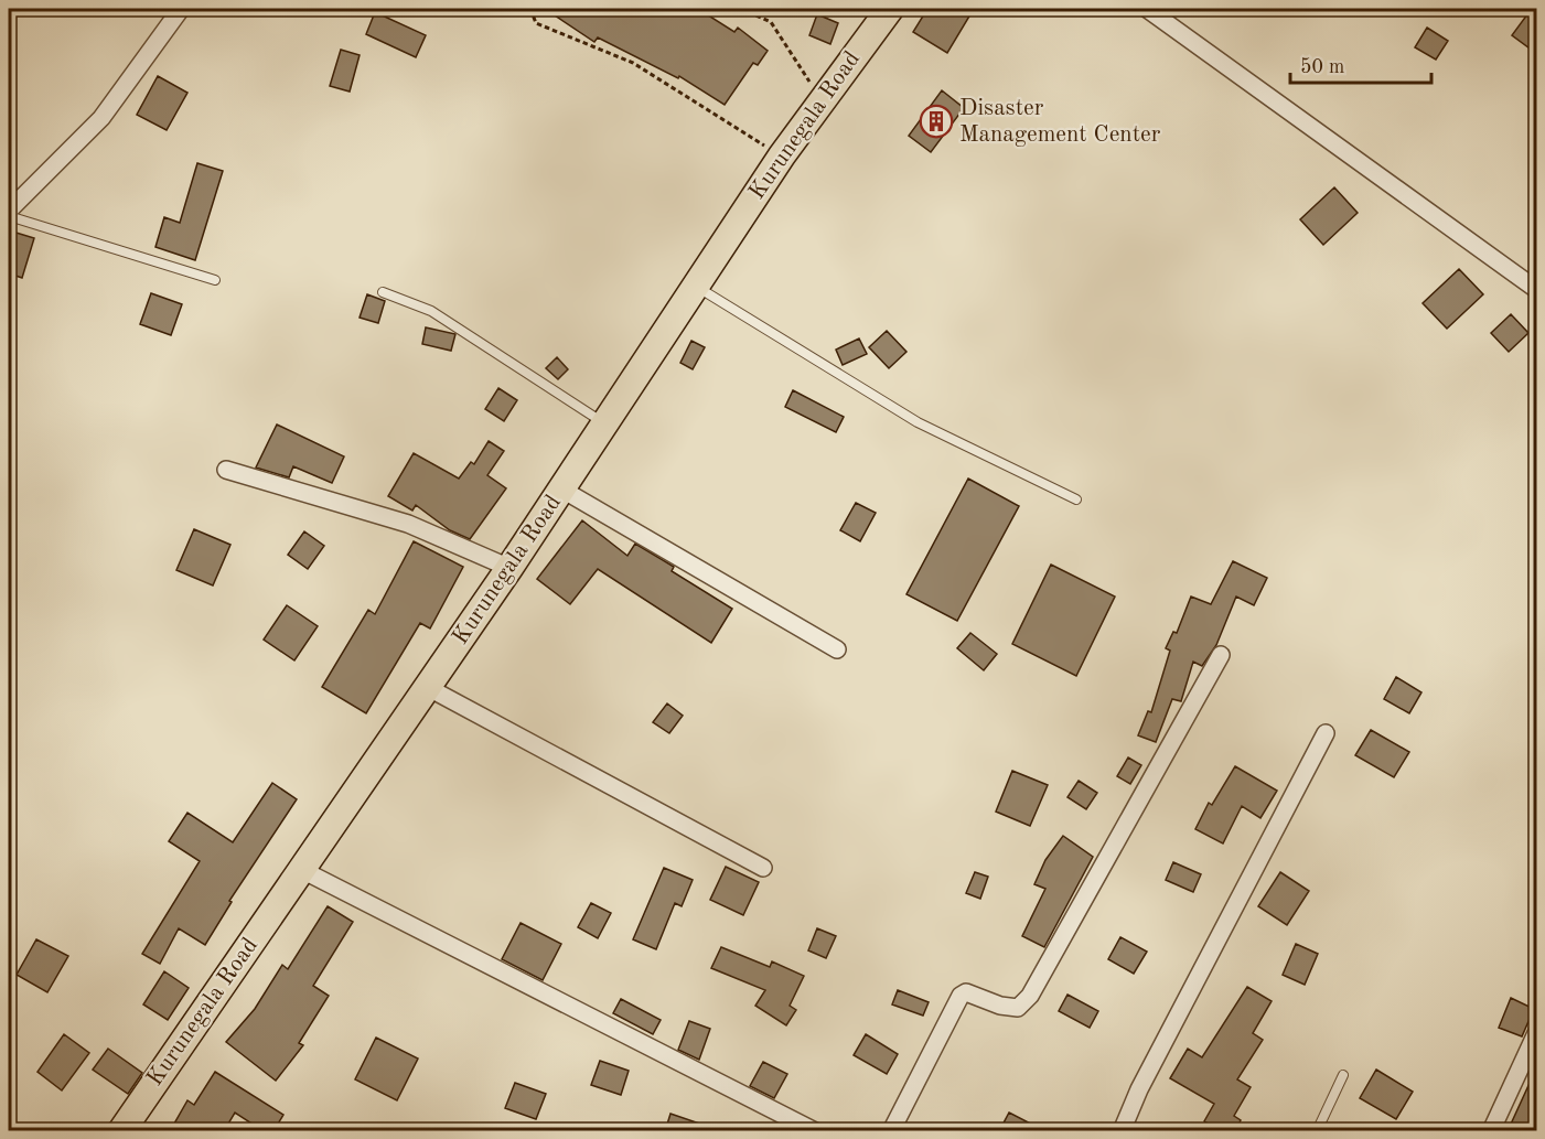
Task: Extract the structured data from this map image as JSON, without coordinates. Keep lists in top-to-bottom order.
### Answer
{
  "streets": {
    "highway": ["Kurunegala Road"]
  },
  "places": {
    "building": ["Disaster Management Center"]
  },
  "scale_bar": "50 m"
}
